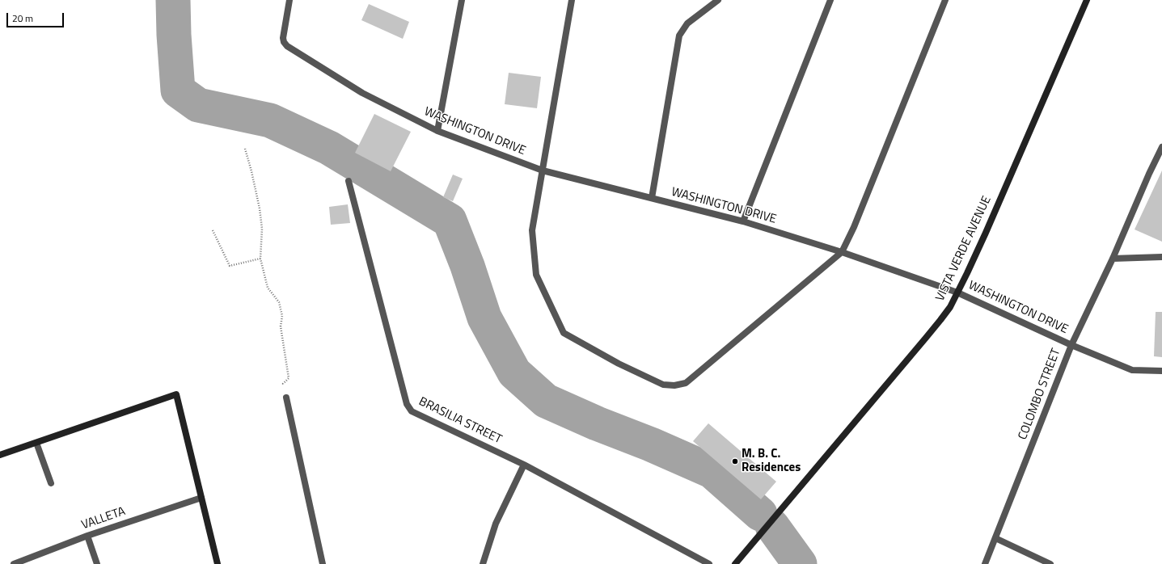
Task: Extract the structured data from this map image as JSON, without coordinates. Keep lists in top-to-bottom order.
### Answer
{
  "streets": {
    "street": [
      "WASHINGTON DRIVE",
      "VISTA VERDE AVENUE",
      "COLOMBO STREET",
      "BRASILIA STREET",
      "VALLETA"
    ]
  },
  "crossings": [
    ["WASHINGTON DRIVE", "VISTA VERDE AVENUE"],
    ["WASHINGTON DRIVE", "COLOMBO STREET"]
  ],
  "places": ["M. B. C. Residences"],
  "scale_bar": "20 m"
}
